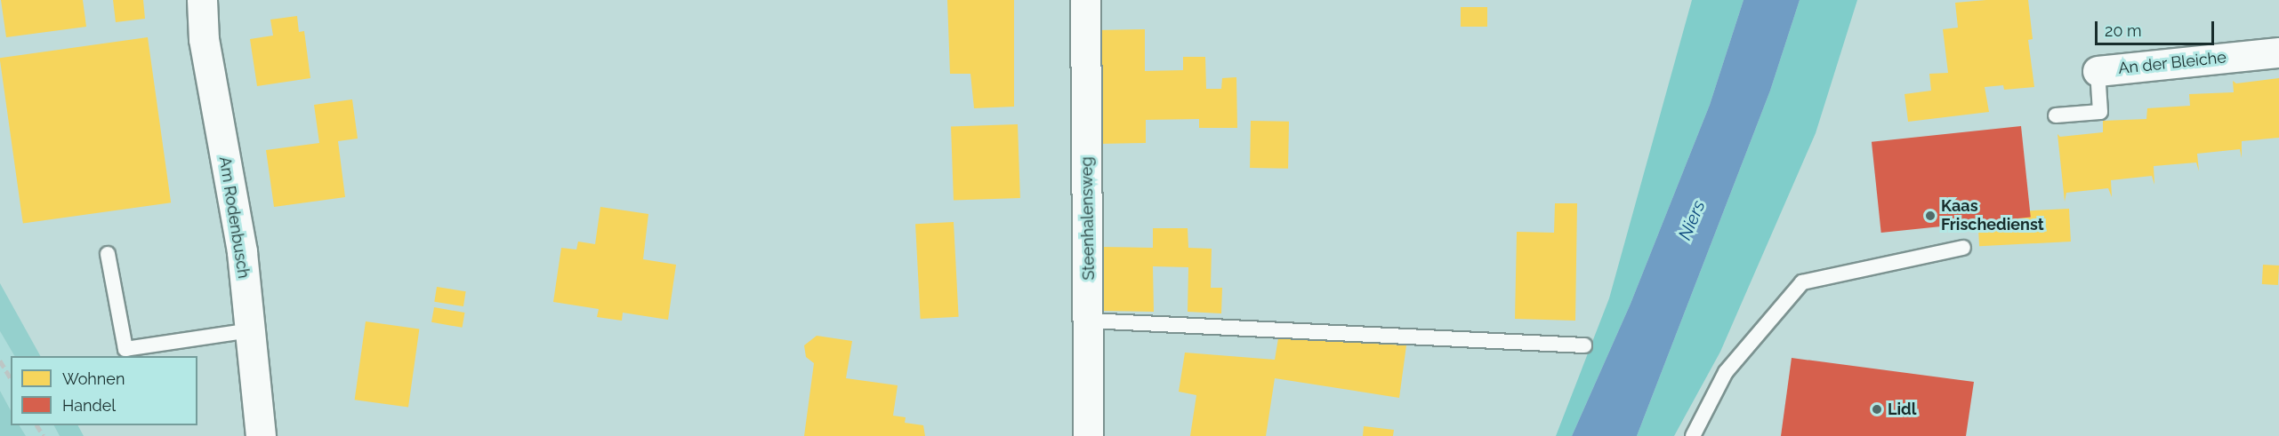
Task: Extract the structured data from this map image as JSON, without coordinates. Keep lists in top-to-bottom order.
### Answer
{
  "streets": {
    "street": ["An der Bleiche", "Am Rodenbusch", "Steenhalensweg"]
  },
  "water": ["Niers"],
  "places": ["Kaas Frischedienst", "Lidl"],
  "legend": ["Wohnen", "Handel"],
  "scale_bar": "20 m"
}
